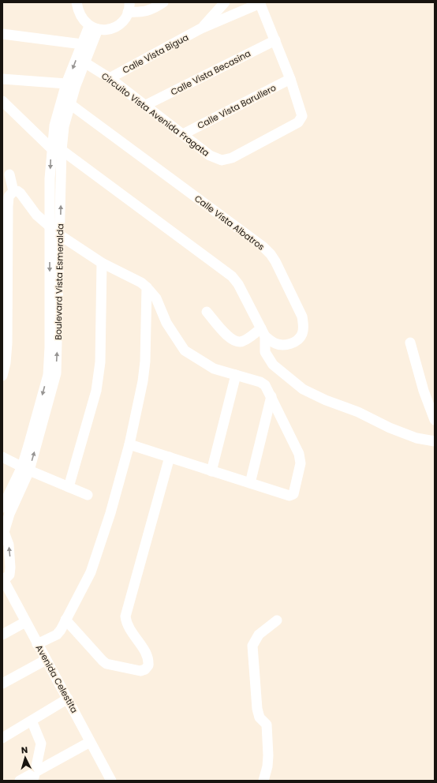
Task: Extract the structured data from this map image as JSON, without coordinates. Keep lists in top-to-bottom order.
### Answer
{
  "streets": {
    "street": [
      "Calle Vista Bigua",
      "Calle Vista Becasina",
      "Calle Vista Barullero",
      "Circuito Vista Avenida Fragata",
      "Calle Vista Albatros",
      "Boulevard Vista Esmeralda",
      "Avenida Celestita"
    ]
  },
  "crossings": [
    ["Calle Vista Bigua", "Circuito Vista Avenida Fragata"],
    ["Calle Vista Becasina", "Circuito Vista Avenida Fragata"],
    ["Calle Vista Barullero", "Circuito Vista Avenida Fragata"],
    ["Circuito Vista Avenida Fragata", "Boulevard Vista Esmeralda"],
    ["Calle Vista Albatros", "Boulevard Vista Esmeralda"],
    ["Boulevard Vista Esmeralda", "Avenida Celestita"]
  ],
  "north": "top"
}
